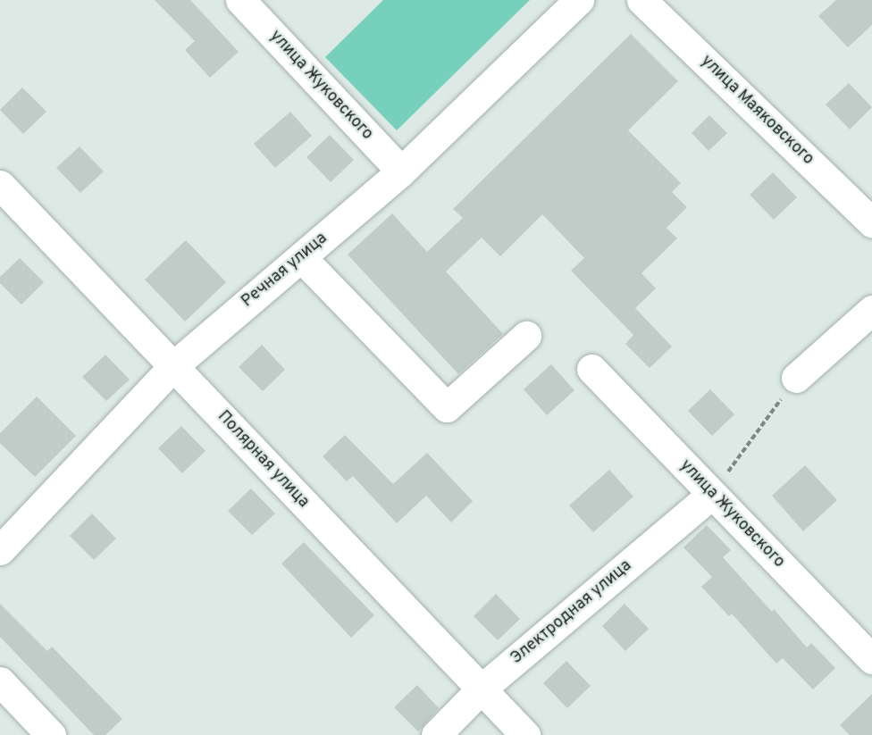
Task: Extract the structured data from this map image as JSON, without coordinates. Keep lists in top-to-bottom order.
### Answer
{
  "streets": {
    "street": [
      "улица Жуковского",
      "улица Маяковского",
      "Речная улица",
      "Полярная улица",
      "Электродная улица"
    ]
  },
  "crossings": [
    ["улица Жуковского", "Речная улица"],
    ["улица Жуковского", "Электродная улица"],
    ["Речная улица", "Полярная улица"],
    ["Полярная улица", "Электродная улица"]
  ]
}
